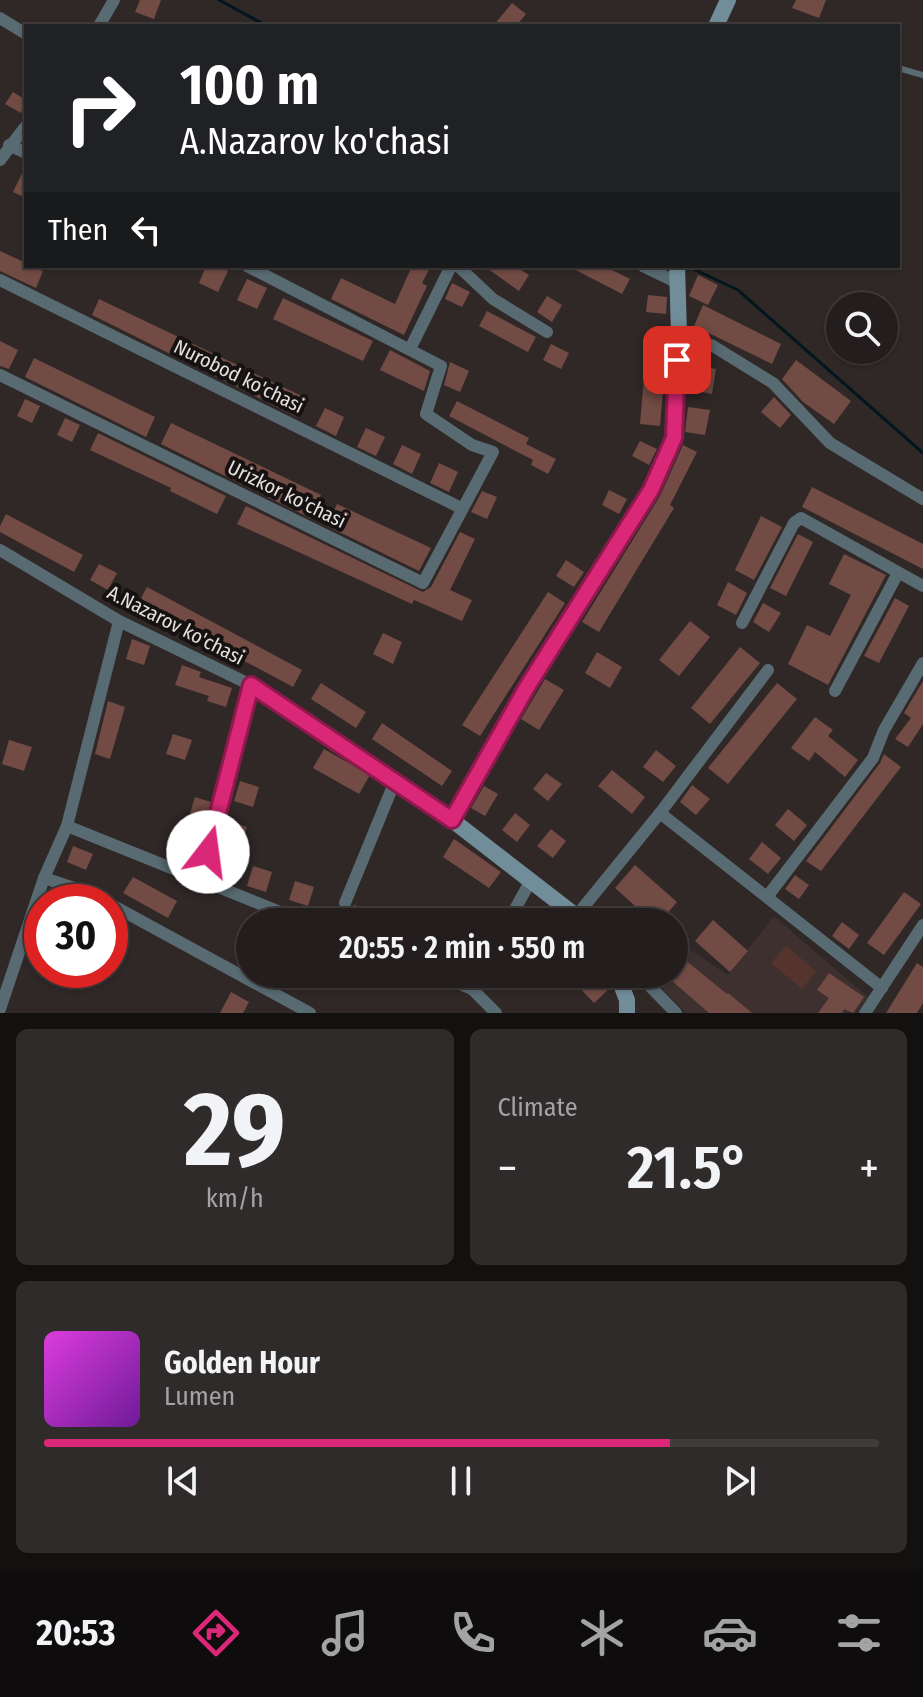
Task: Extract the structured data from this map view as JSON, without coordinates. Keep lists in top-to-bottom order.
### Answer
{
  "streets": {
    "street": ["Nurobod ko'chasi", "Urizkor ko'chasi", "A.Nazarov ko'chasi"]
  },
  "crossings": [
    ["Nurobod ko'chasi", "Urizkor ko'chasi"]
  ],
  "page": {
    "turn": ["100 m", "A.Nazarov ko'chasi"],
    "then": "Then",
    "limit": "30",
    "trip": "20:55 · 2 min · 550 m",
    "tile": [
      ["29", "km/h"],
      "Climate"
    ],
    "heat": ["−", "21.5°", "+"],
    "song": ["Golden Hour", "Lumen"],
    "tabs": "20:53"
  }
}
